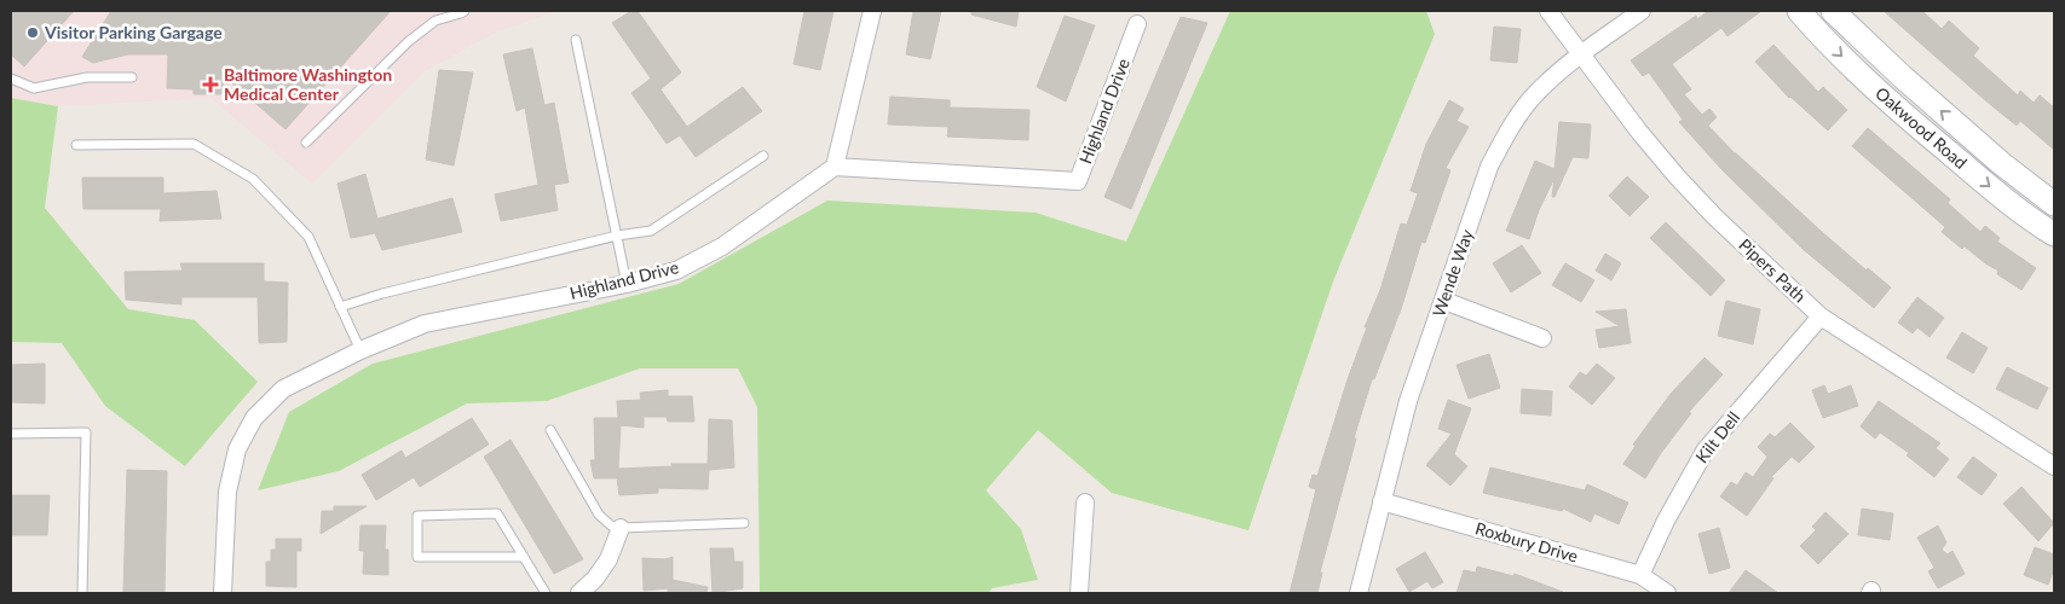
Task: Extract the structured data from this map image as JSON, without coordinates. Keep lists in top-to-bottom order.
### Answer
{
  "streets": {
    "street": [
      "Highland Drive",
      "Oakwood Road",
      "Pipers Path",
      "Wende Way",
      "Kilt Dell",
      "Roxbury Drive"
    ]
  },
  "crossings": [
    ["Pipers Path", "Wende Way"],
    ["Pipers Path", "Kilt Dell"],
    ["Wende Way", "Roxbury Drive"],
    ["Kilt Dell", "Roxbury Drive"]
  ],
  "places": {
    "other": ["Visitor Parking Gargage"],
    "health": ["Baltimore Washington Medical Center"]
  }
}
